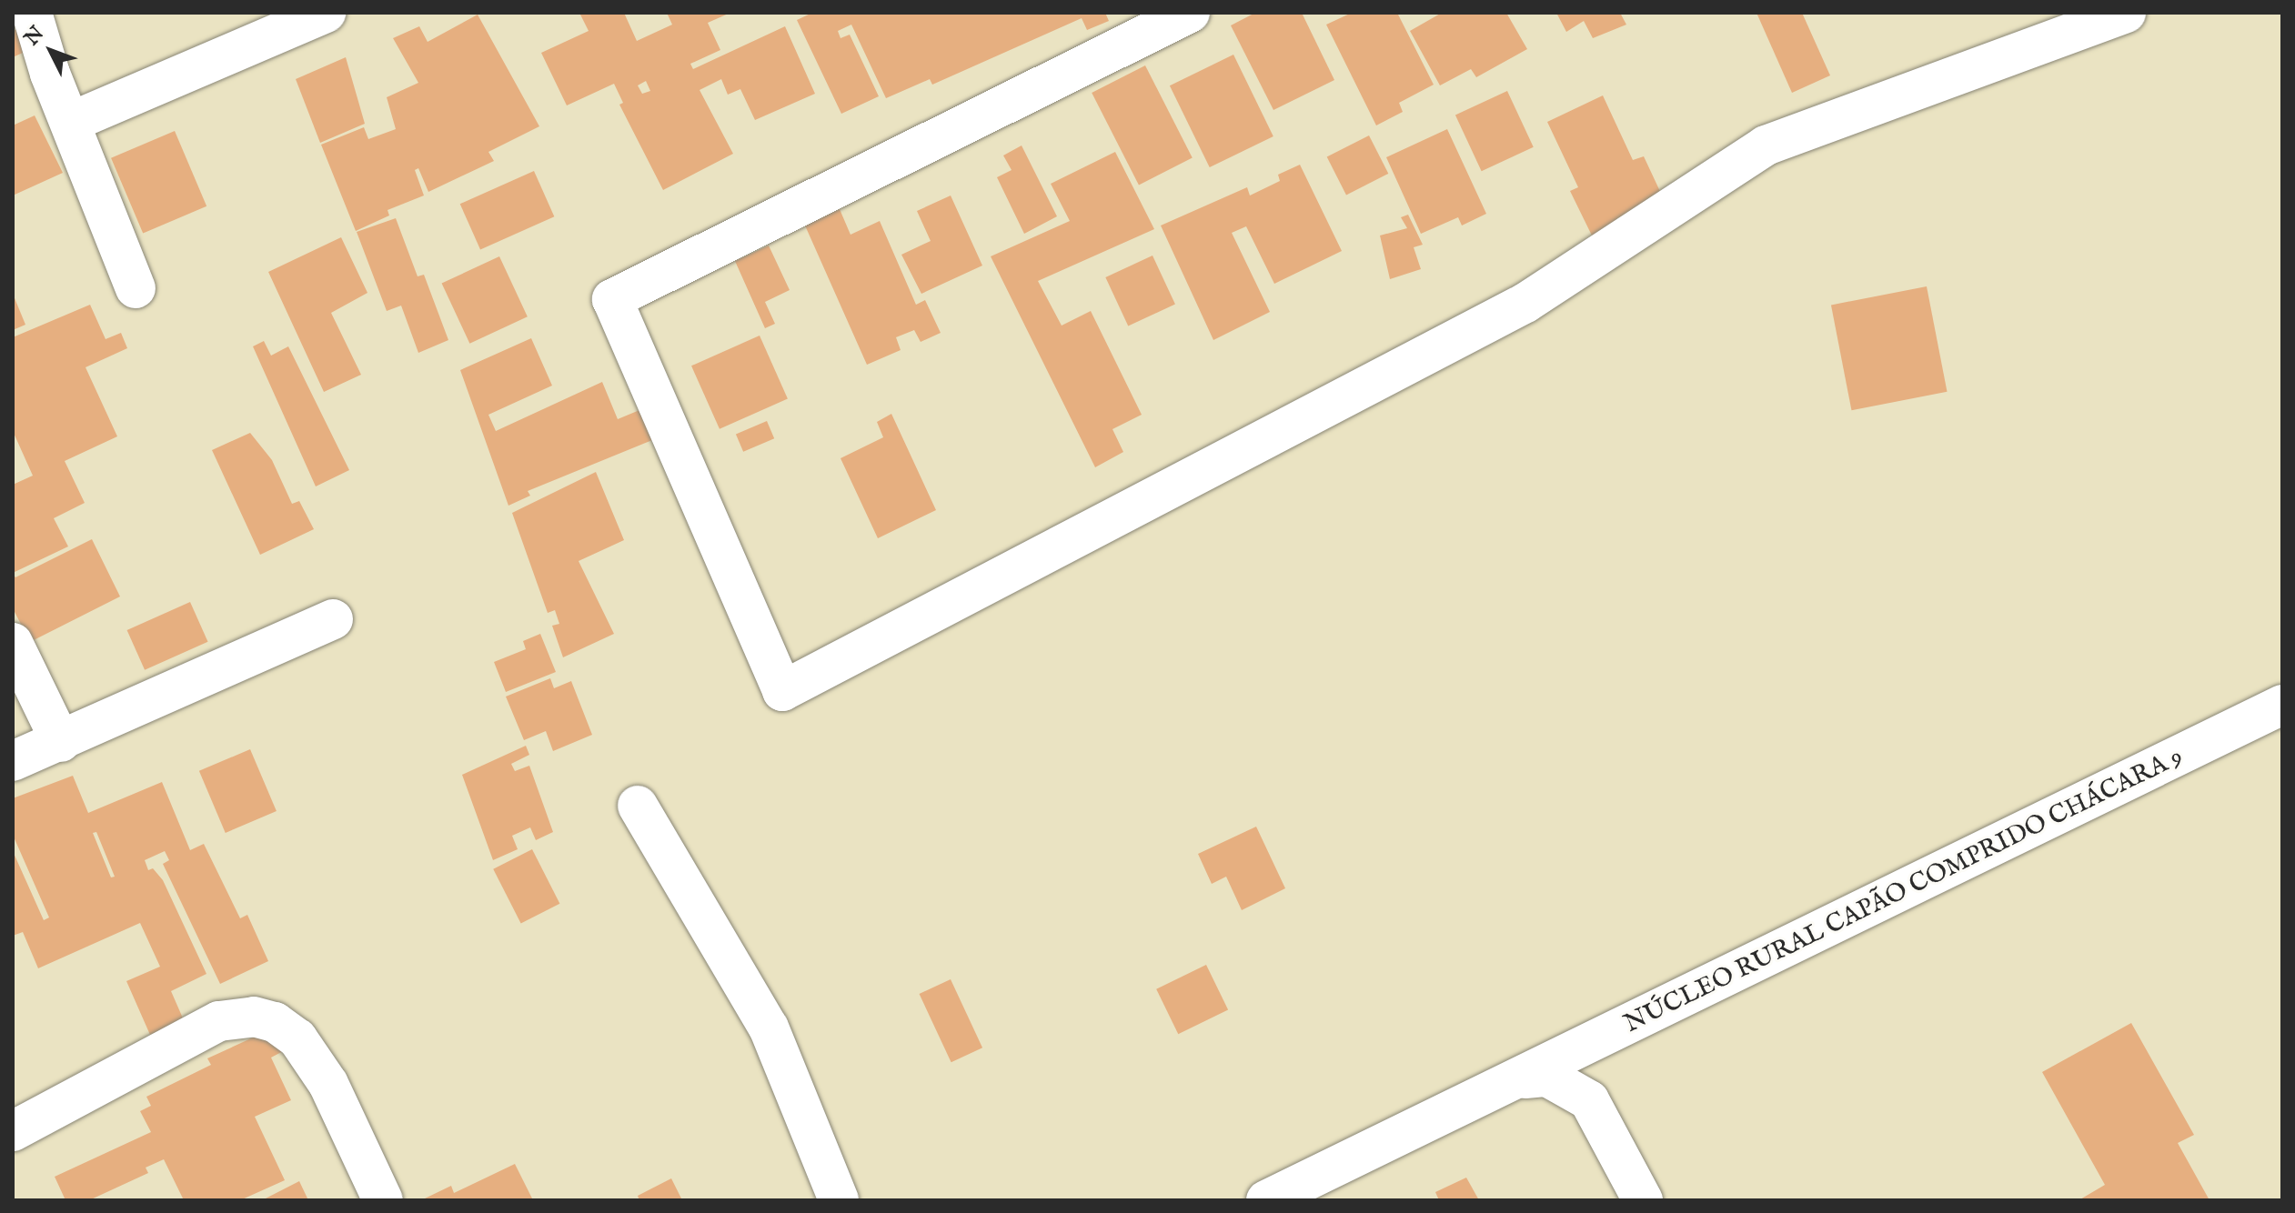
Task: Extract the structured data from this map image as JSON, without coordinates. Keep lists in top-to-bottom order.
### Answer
{
  "streets": {
    "street": ["NÚCLEO RURAL CAPÃO COMPRIDO CHÁCARA 9"]
  },
  "north": "top left"
}
